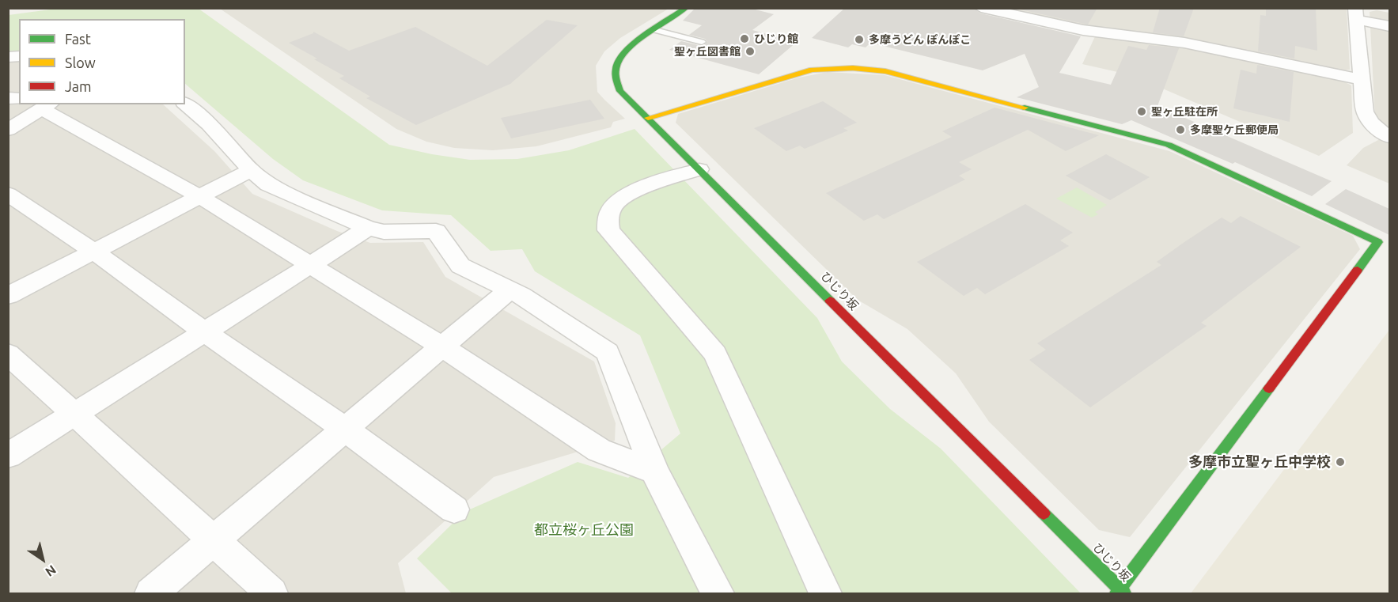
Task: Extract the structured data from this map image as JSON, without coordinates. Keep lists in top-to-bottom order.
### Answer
{
  "streets": {
    "street": ["ひじり坂"]
  },
  "parks": ["都立桜ヶ丘公園"],
  "places": [
    "ひじり館",
    "多摩うどん ぽんぽこ",
    "聖ヶ丘図書館",
    "聖ヶ丘駐在所",
    "多摩聖ケ丘郵便局",
    "多摩市立聖ヶ丘中学校"
  ],
  "legend": ["Fast", "Slow", "Jam"],
  "north": "bottom right"
}
